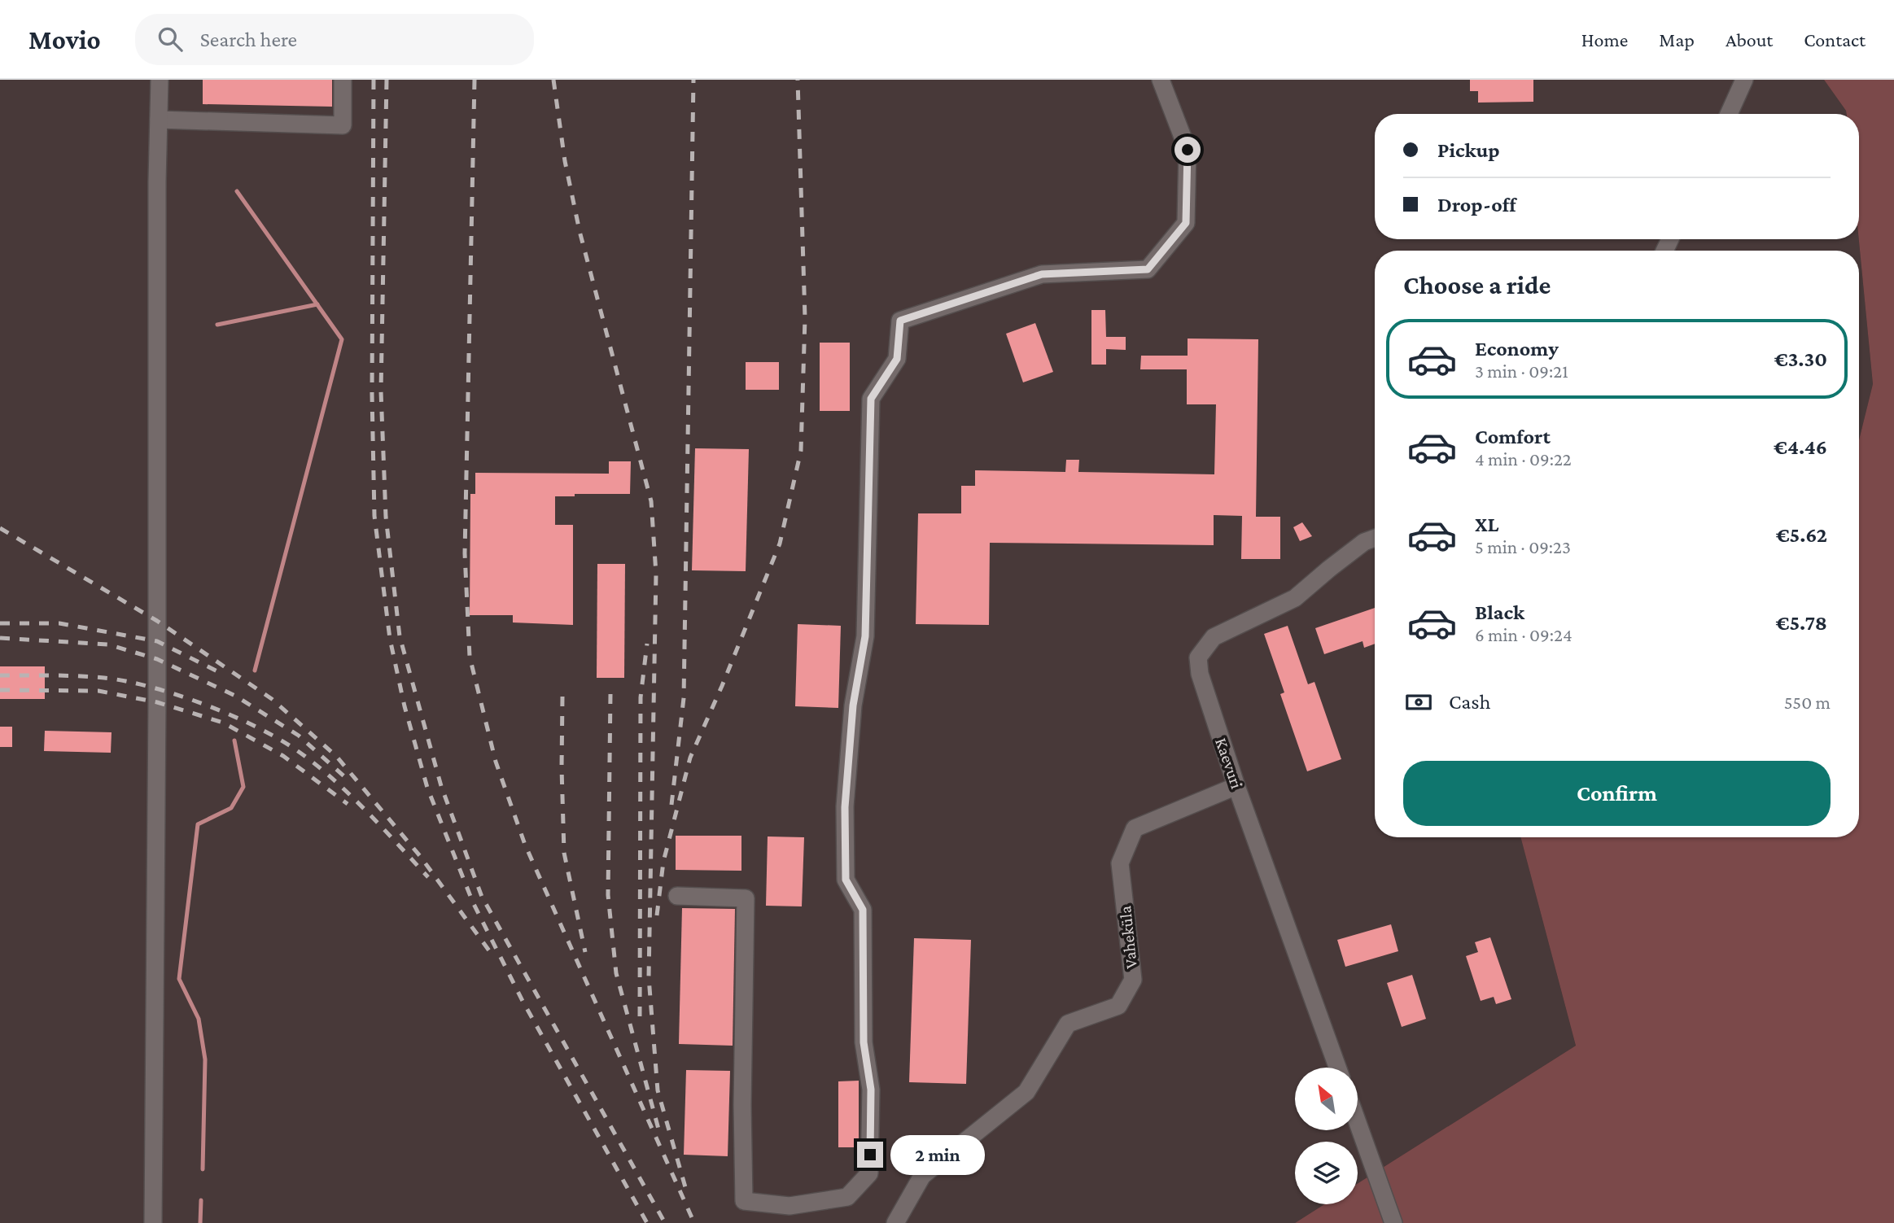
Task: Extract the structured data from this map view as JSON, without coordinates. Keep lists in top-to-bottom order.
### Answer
{
  "streets": {
    "street": ["Kaevuri", "Vaheküla"]
  },
  "crossings": [
    ["Kaevuri", "Vaheküla"]
  ],
  "north": "top left",
  "page": {
    "header": "Movio",
    "search": "Search here",
    "nav": [
      "Home",
      "Map",
      "About",
      "Contact"
    ],
    "banner": ["Pickup", "Drop-off"],
    "heading": "Choose a ride",
    "list": [
      {
        "name": "Economy",
        "note": "3 min · 09:21",
        "value": "€3.30"
      },
      {
        "name": "Comfort",
        "note": "4 min · 09:22",
        "value": "€4.46"
      },
      {
        "name": "XL",
        "note": "5 min · 09:23",
        "value": "€5.62"
      },
      {
        "name": "Black",
        "note": "6 min · 09:24",
        "value": "€5.78"
      }
    ],
    "pay": ["Cash", "550 m"],
    "buttons": "Confirm",
    "bubble": "2 min"
  }
}
